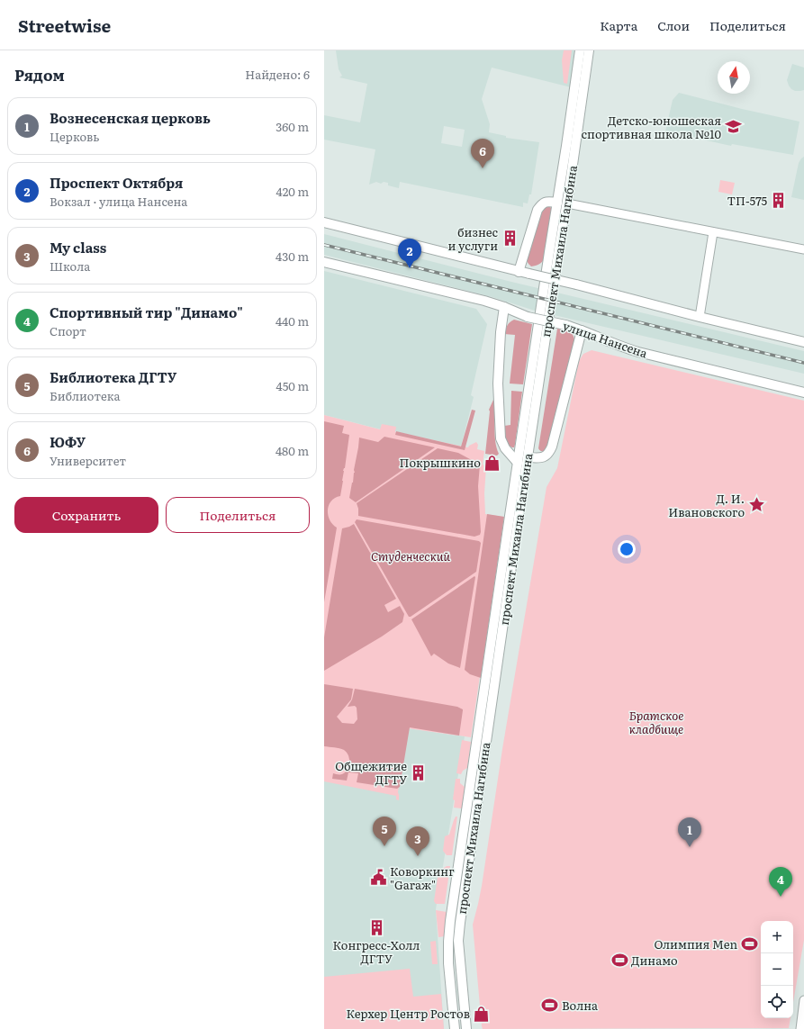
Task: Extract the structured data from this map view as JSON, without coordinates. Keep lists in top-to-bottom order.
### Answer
{
  "streets": {
    "main road": ["проспект Михаила Нагибина", "улица Нансена"]
  },
  "parks": ["Студенческий", "Братское кладбище"],
  "places": {
    "school or university": ["Детско-юношеская спортивная школа №10"],
    "building": [
      "ТП-575",
      "бизнес и услуги",
      "Общежитие ДГТУ",
      "Конгресс-Холл ДГТУ"
    ],
    "shop": ["Покрышкино", "Керхер Центр Ростов"],
    "place": ["Д. И. Ивановского"],
    "public building": ["Коворкинг \"Gаraж\""],
    "sports": ["Олимпия Men", "Динамо", "Волна"]
  },
  "north": "top",
  "page": {
    "header": "Streetwise",
    "nav": ["Карта", "Слои", "Поделиться"],
    "heading": ["Рядом", "Найдено: 6"],
    "list": [
      {
        "mark": "1",
        "name": "Вознесенская церковь",
        "note": "Церковь",
        "value": "360 m"
      },
      {
        "mark": "2",
        "name": "Проспект Октября",
        "note": "Вокзал · улица Нансена",
        "value": "420 m"
      },
      {
        "mark": "3",
        "name": "My class",
        "note": "Школа",
        "value": "430 m"
      },
      {
        "mark": "4",
        "name": "Спортивный тир \"Динамо\"",
        "note": "Спорт",
        "value": "440 m"
      },
      {
        "mark": "5",
        "name": "Библиотека ДГТУ",
        "note": "Библиотека",
        "value": "450 m"
      },
      {
        "mark": "6",
        "name": "ЮФУ",
        "note": "Университет",
        "value": "480 m"
      }
    ],
    "pins": [
      "6",
      "2",
      "5",
      "1",
      "3",
      "4"
    ],
    "buttons": ["Сохранить", "Поделиться"],
    "map_buttons": ["+", "−"]
  }
}
